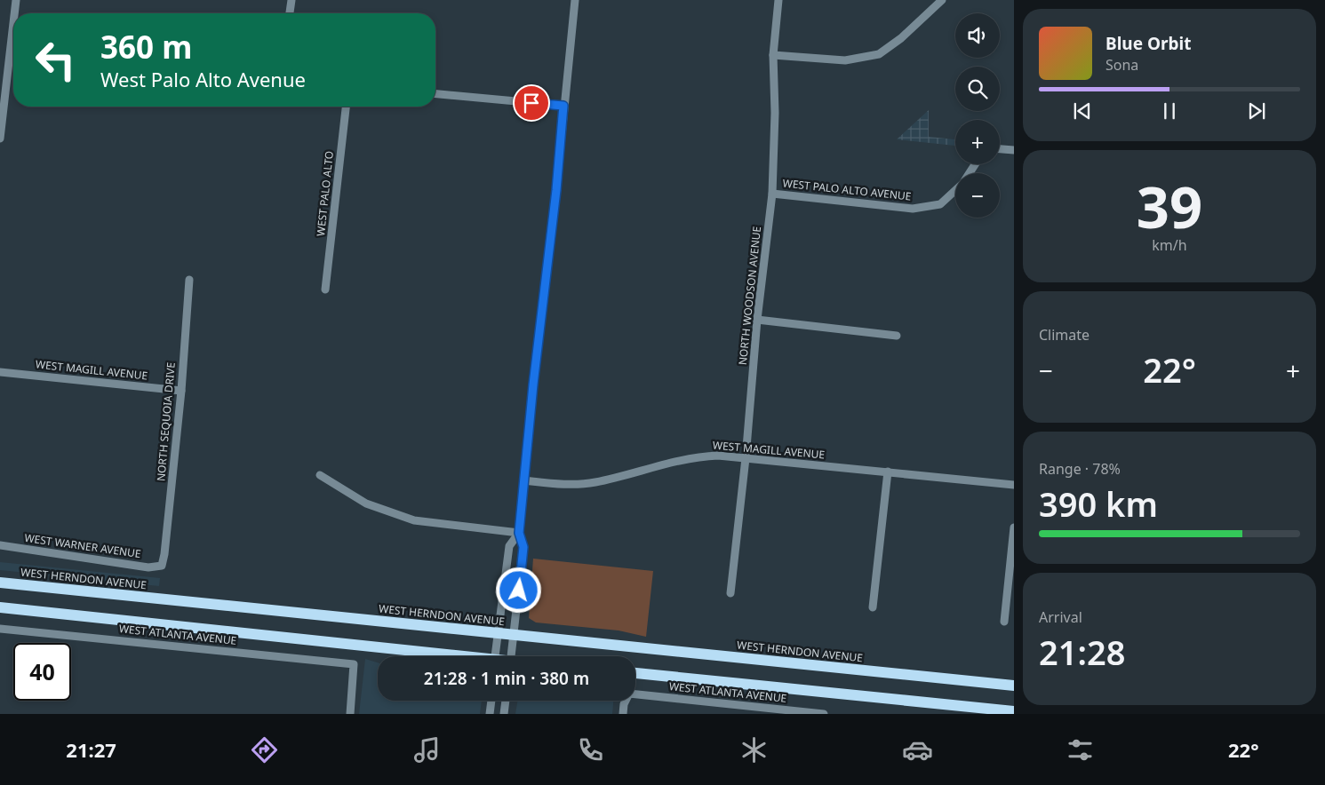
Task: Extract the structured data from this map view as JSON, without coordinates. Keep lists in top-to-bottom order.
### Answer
{
  "streets": {
    "main road": ["WEST HERNDON AVENUE"],
    "street": [
      "WEST PALO ALTO AVENUE",
      "WEST PALO ALTO",
      "NORTH WOODSON AVENUE",
      "WEST MAGILL AVENUE",
      "NORTH SEQUOIA DRIVE",
      "WEST WARNER AVENUE",
      "WEST ATLANTA AVENUE"
    ]
  },
  "crossings": [
    ["WEST PALO ALTO AVENUE", "NORTH WOODSON AVENUE"],
    ["NORTH WOODSON AVENUE", "WEST MAGILL AVENUE"],
    ["WEST MAGILL AVENUE", "NORTH SEQUOIA DRIVE"],
    ["NORTH SEQUOIA DRIVE", "WEST WARNER AVENUE"]
  ],
  "page": {
    "map_buttons": ["+", "−"],
    "turn": ["360 m", "West Palo Alto Avenue"],
    "song": ["Blue Orbit", "Sona"],
    "tile": [
      ["39", "km/h"],
      "Climate",
      ["Range · 78%", "390 km"],
      ["Arrival", "21:28"]
    ],
    "heat": ["−", "22°", "+"],
    "limit": "40",
    "trip": "21:28 · 1 min · 380 m",
    "tabs": ["21:27", "22°"]
  }
}
